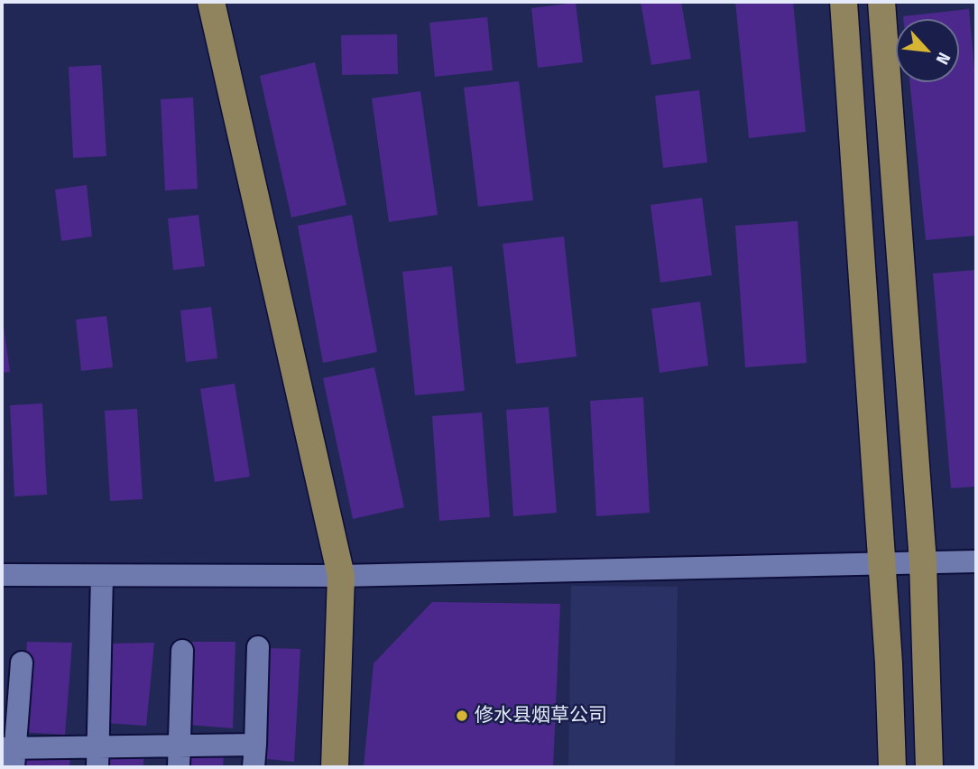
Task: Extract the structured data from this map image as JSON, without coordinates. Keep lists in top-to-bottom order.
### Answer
{
  "places": ["修水县烟草公司"],
  "north": "bottom right"
}
